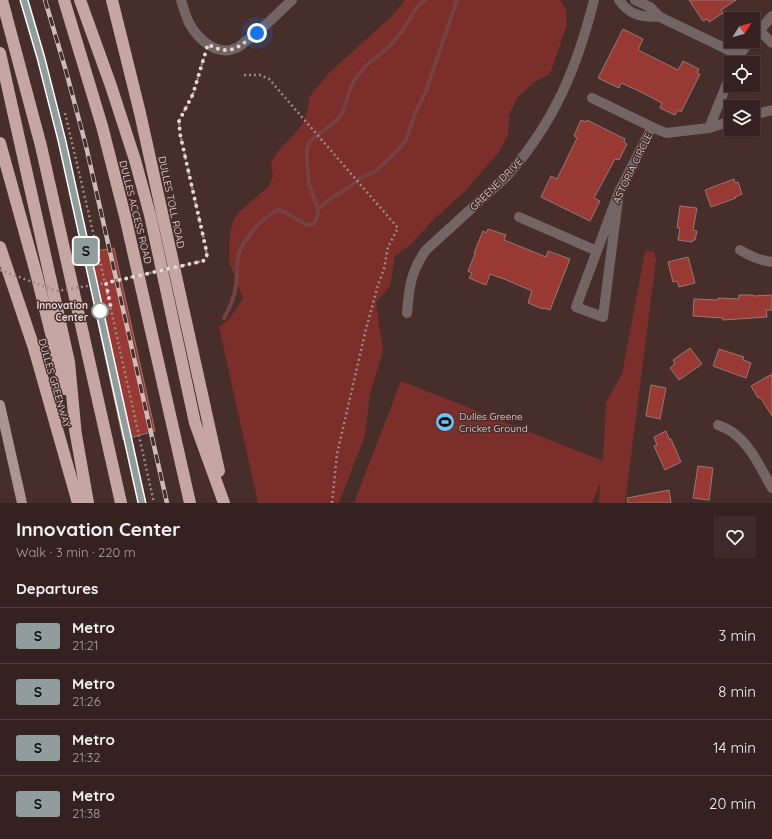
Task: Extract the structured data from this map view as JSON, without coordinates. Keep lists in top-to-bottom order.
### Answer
{
  "streets": {
    "highway": ["DULLES TOLL ROAD", "DULLES ACCESS ROAD", "DULLES GREENWAY"],
    "street": ["ASTORIA CIRCLE", "GREENE DRIVE"]
  },
  "places": {
    "other": ["Innovation Center"],
    "sports": ["Dulles Greene Cricket Ground"]
  },
  "lines": ["metro line S"],
  "north": "top right",
  "page": {
    "on_map": "S",
    "heading": [
      ["Innovation Center", "Walk · 3 min · 220 m"],
      "Departures"
    ],
    "list": [
      {
        "mark": "S",
        "name": "Metro",
        "note": "21:21",
        "value": "3 min"
      },
      {
        "mark": "S",
        "name": "Metro",
        "note": "21:26",
        "value": "8 min"
      },
      {
        "mark": "S",
        "name": "Metro",
        "note": "21:32",
        "value": "14 min"
      },
      {
        "mark": "S",
        "name": "Metro",
        "note": "21:38",
        "value": "20 min"
      }
    ]
  }
}
